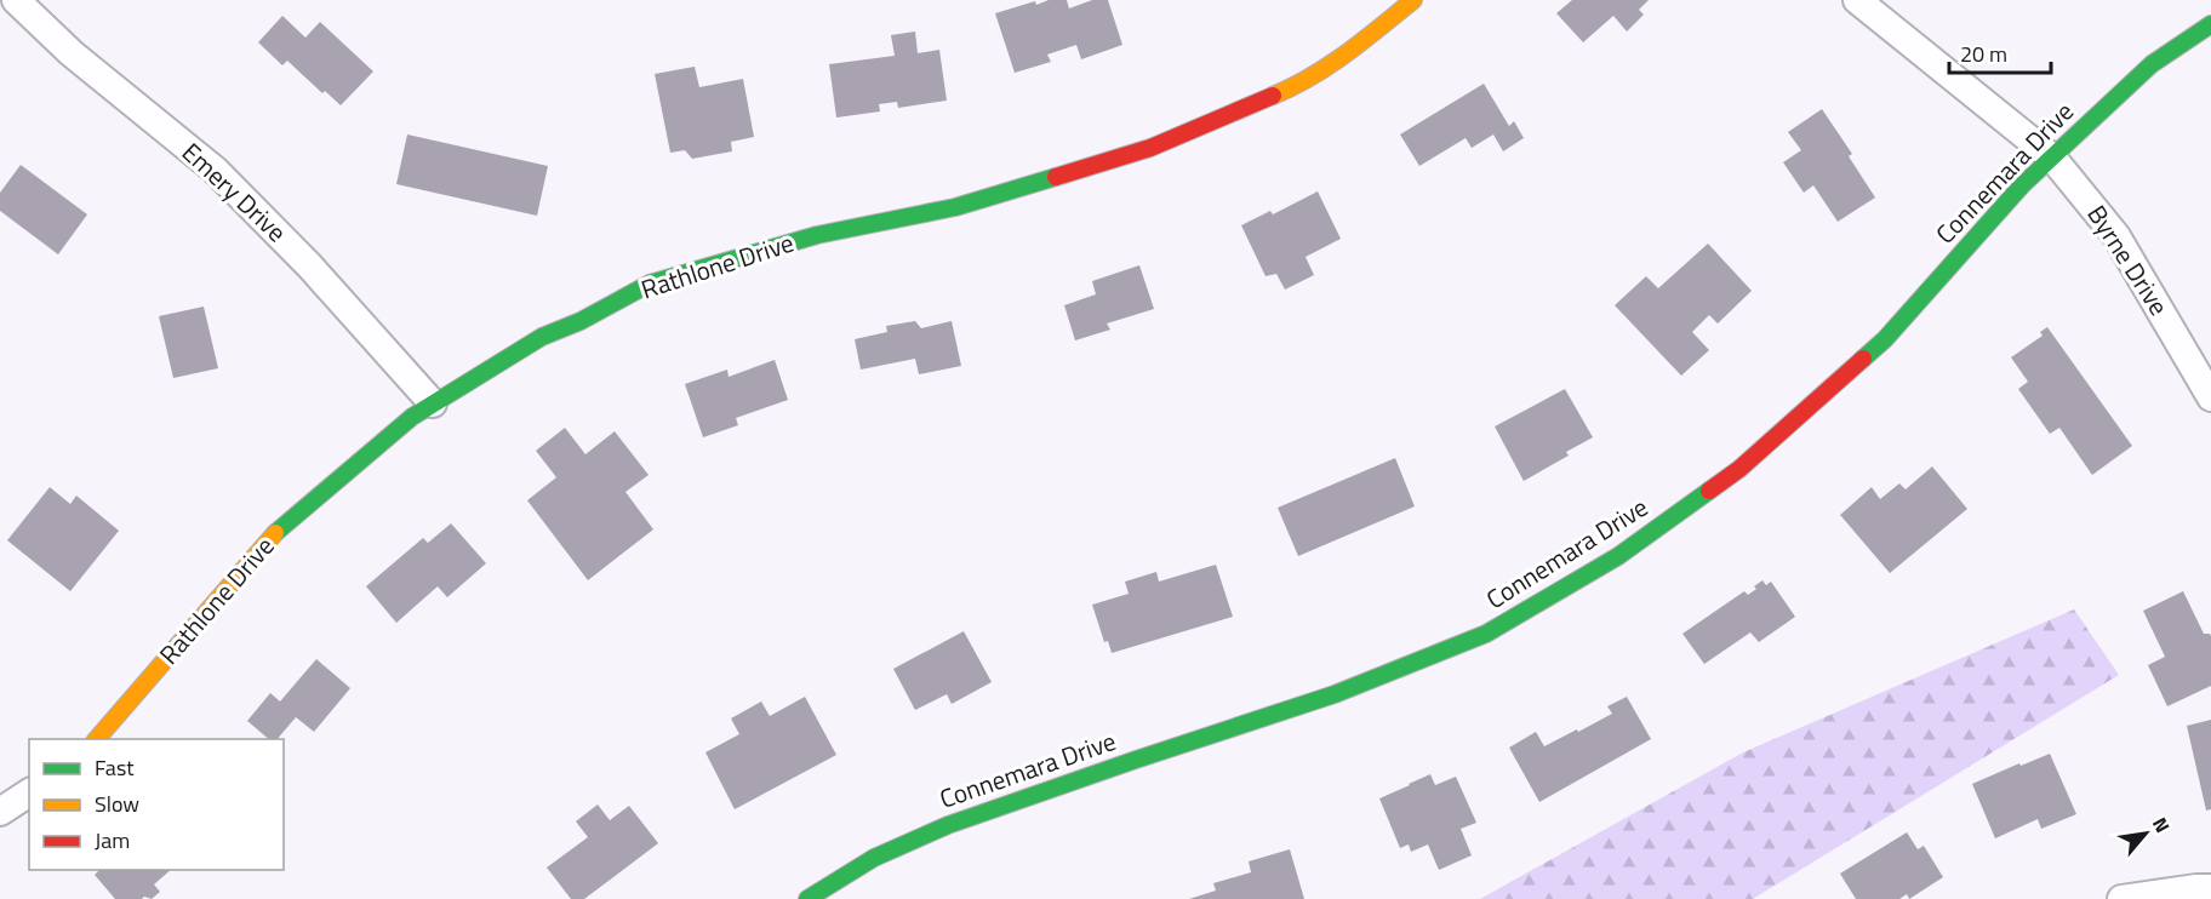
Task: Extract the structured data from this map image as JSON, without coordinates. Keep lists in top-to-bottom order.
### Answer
{
  "streets": {
    "street": [
      "Connemara Drive",
      "Emery Drive",
      "Byrne Drive",
      "Rathlone Drive"
    ]
  },
  "crossings": [
    ["Connemara Drive", "Byrne Drive"],
    ["Emery Drive", "Rathlone Drive"]
  ],
  "legend": ["Fast", "Slow", "Jam"],
  "scale_bar": "20 m",
  "north": "top right"
}
